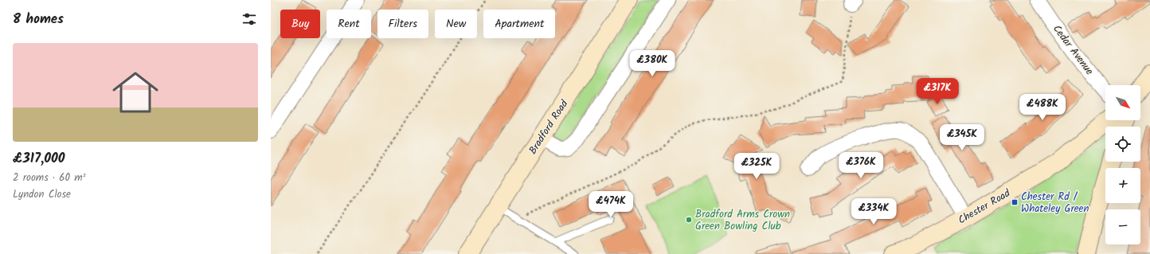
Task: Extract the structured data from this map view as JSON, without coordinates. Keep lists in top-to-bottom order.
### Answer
{
  "streets": {
    "main road": ["Bradford Road", "Chester Road"],
    "street": ["Cedar Avenue"]
  },
  "places": {
    "transit": ["Chester Rd / Whateley Green"],
    "other": ["Bradford Arms Crown Green Bowling Club"]
  },
  "north": "bottom right",
  "page": {
    "heading": "8 homes",
    "chip": [
      "Buy",
      "Rent",
      "Filters",
      "New",
      "Apartment"
    ],
    "list": [
      {
        "name": "£317,000",
        "note": "2 rooms · 60 m² · Lyndon Close"
      }
    ],
    "price": [
      "£380K",
      "£317K",
      "£488K",
      "£345K",
      "£376K",
      "£325K",
      "£474K",
      "£334K"
    ],
    "map_buttons": ["+", "−"]
  }
}
